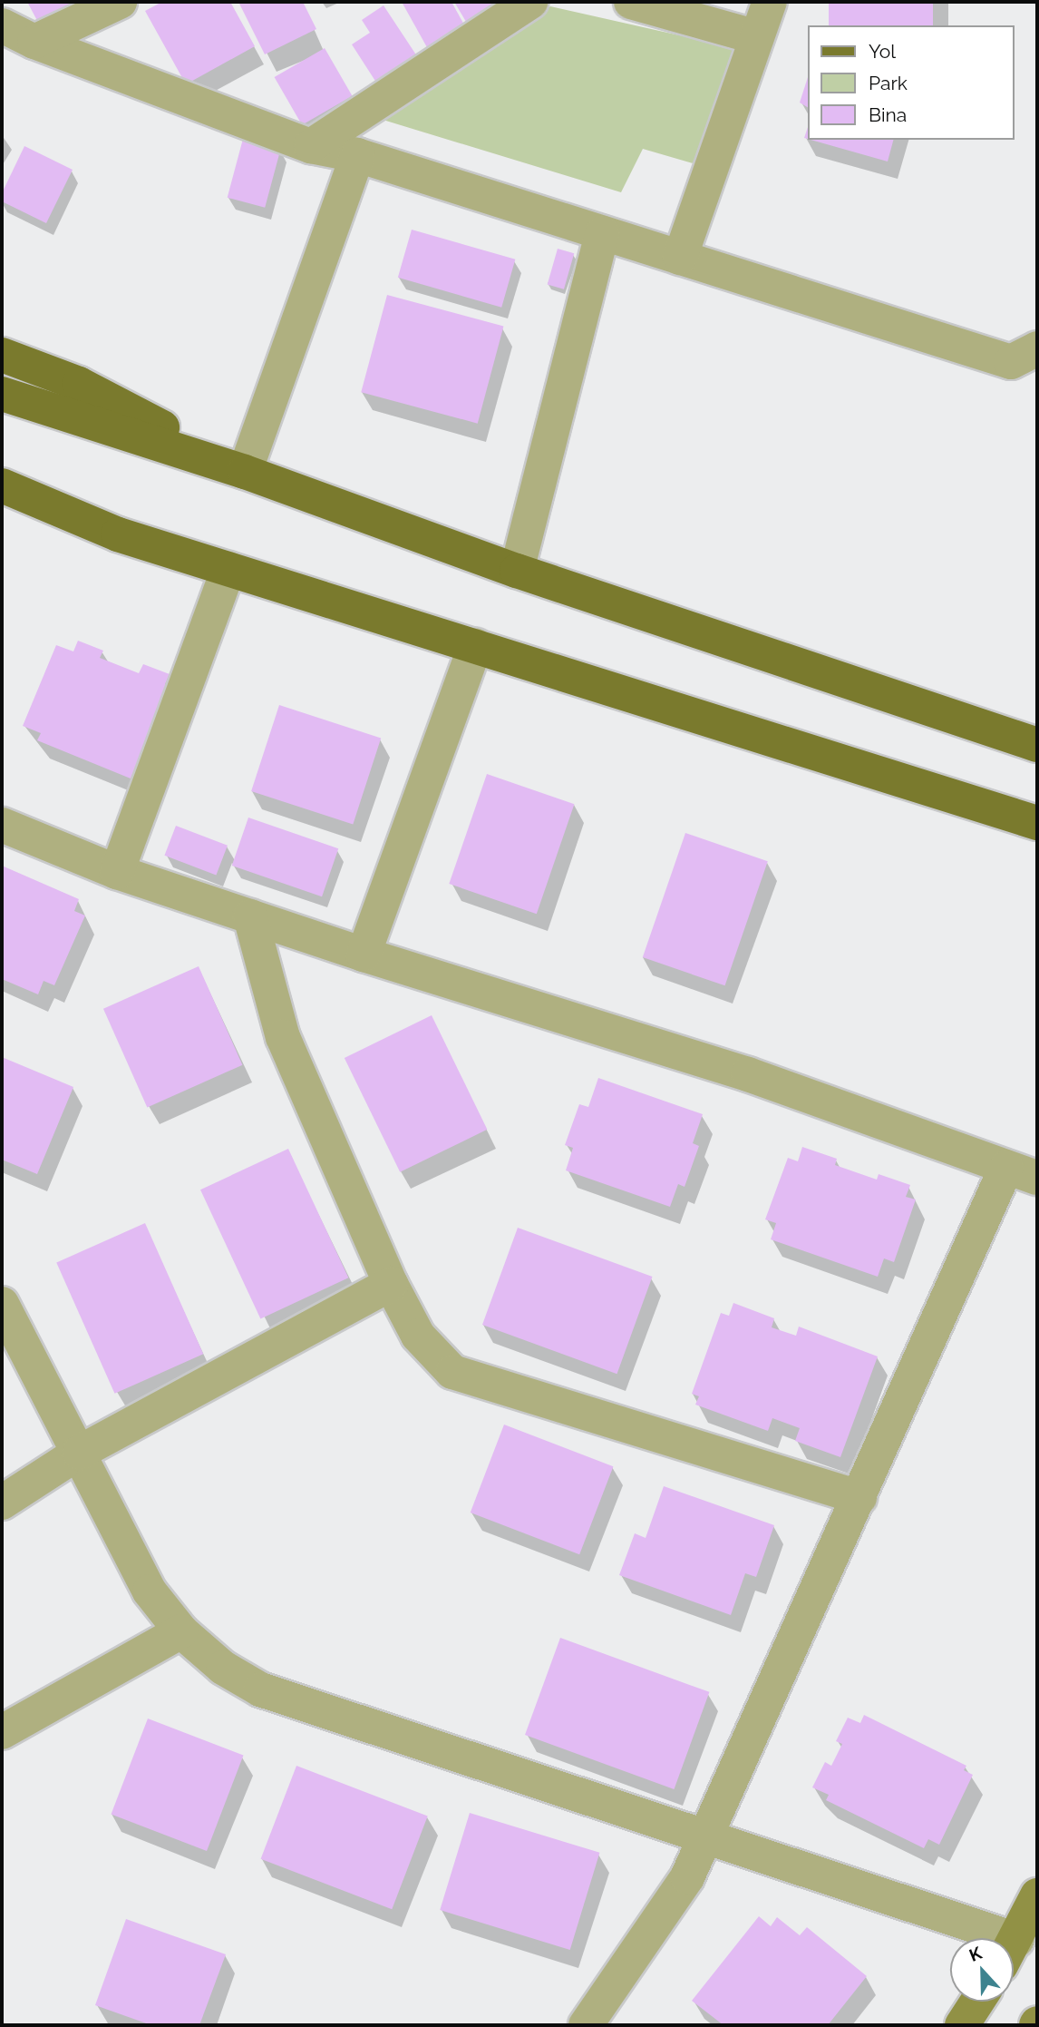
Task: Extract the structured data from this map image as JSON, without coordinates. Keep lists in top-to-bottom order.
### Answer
{
  "legend": ["Yol", "Park", "Bina"],
  "north": "top"
}
